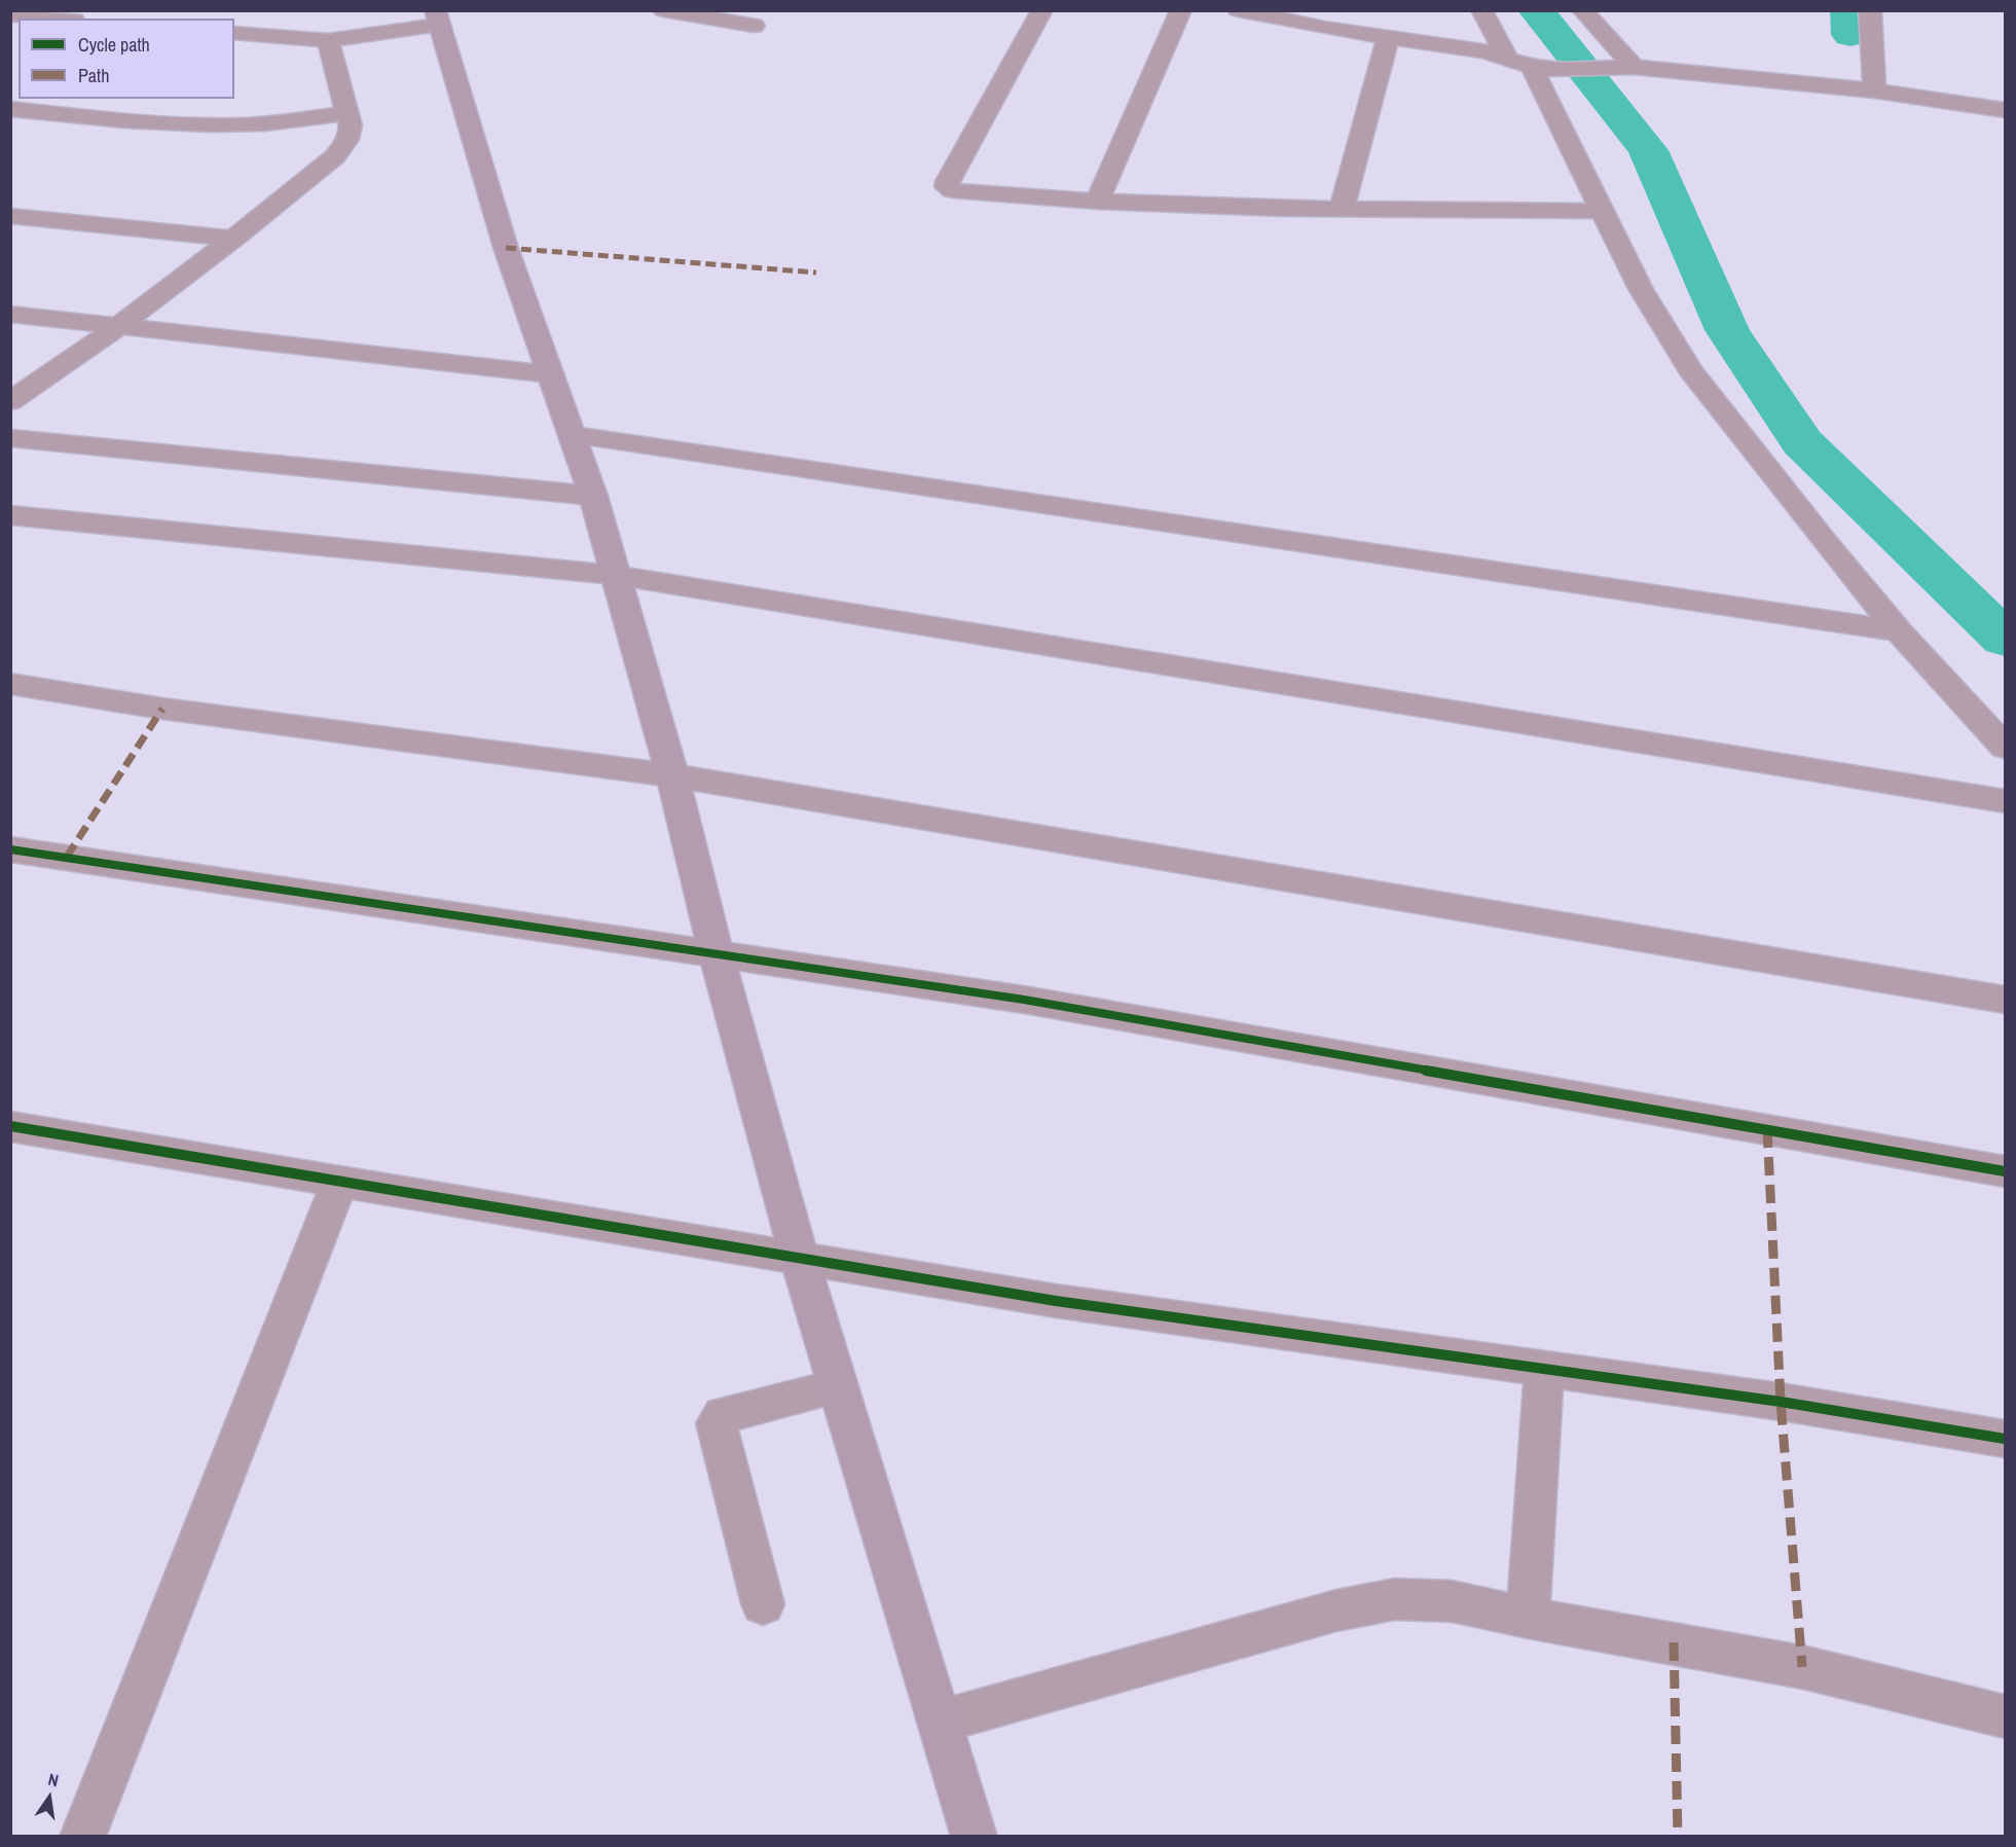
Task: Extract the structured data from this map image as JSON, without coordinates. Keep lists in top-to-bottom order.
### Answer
{
  "legend": ["Cycle path", "Path"],
  "north": "top"
}
